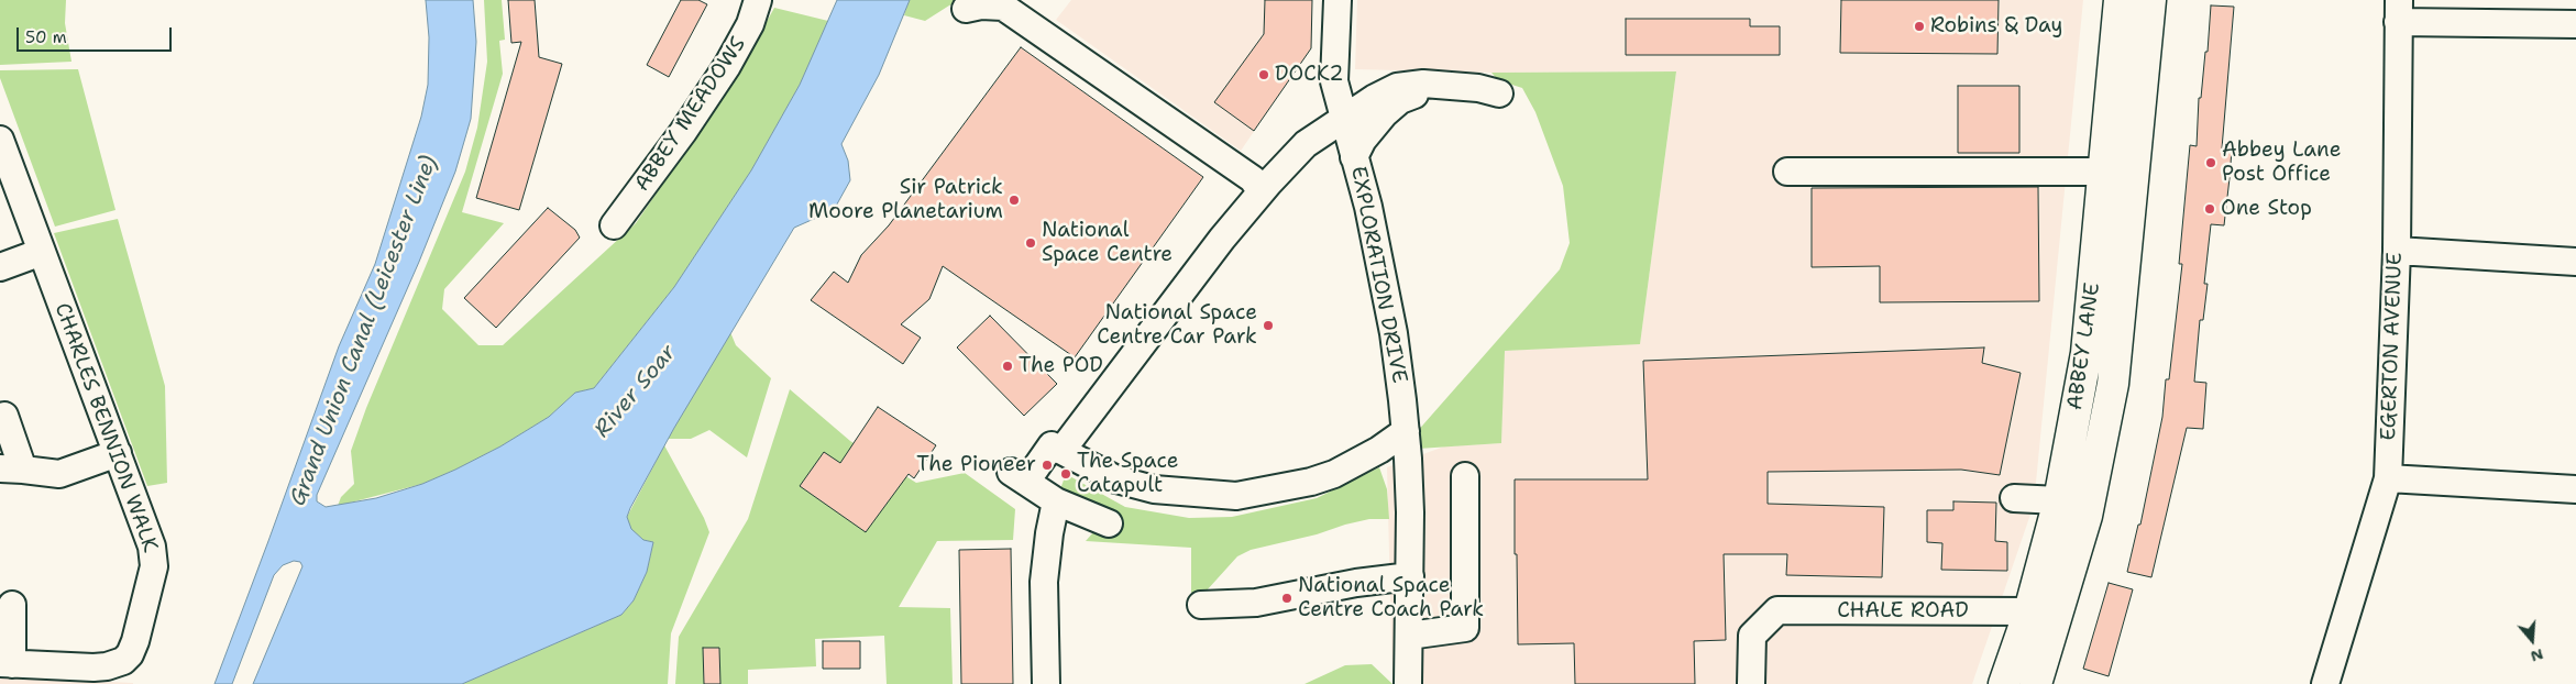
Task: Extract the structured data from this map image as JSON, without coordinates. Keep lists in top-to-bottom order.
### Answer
{
  "streets": {
    "main road": ["ABBEY LANE"],
    "street": [
      "ABBEY MEADOWS",
      "EXPLORATION DRIVE",
      "EGERTON AVENUE",
      "CHARLES BENNION WALK",
      "CHALE ROAD"
    ]
  },
  "crossings": [
    ["ABBEY LANE", "CHALE ROAD"]
  ],
  "water": ["Grand Union Canal (Leicester Line)", "River Soar"],
  "places": [
    "Robins & Day",
    "DOCK2",
    "Abbey Lane Post Office",
    "Sir Patrick Moore Planetarium",
    "One Stop",
    "National Space Centre",
    "National Space Centre Car Park",
    "The POD",
    "The Pioneer",
    "The Space Catapult",
    "National Space Centre Coach Park"
  ],
  "scale_bar": "50 m",
  "north": "bottom"
}
